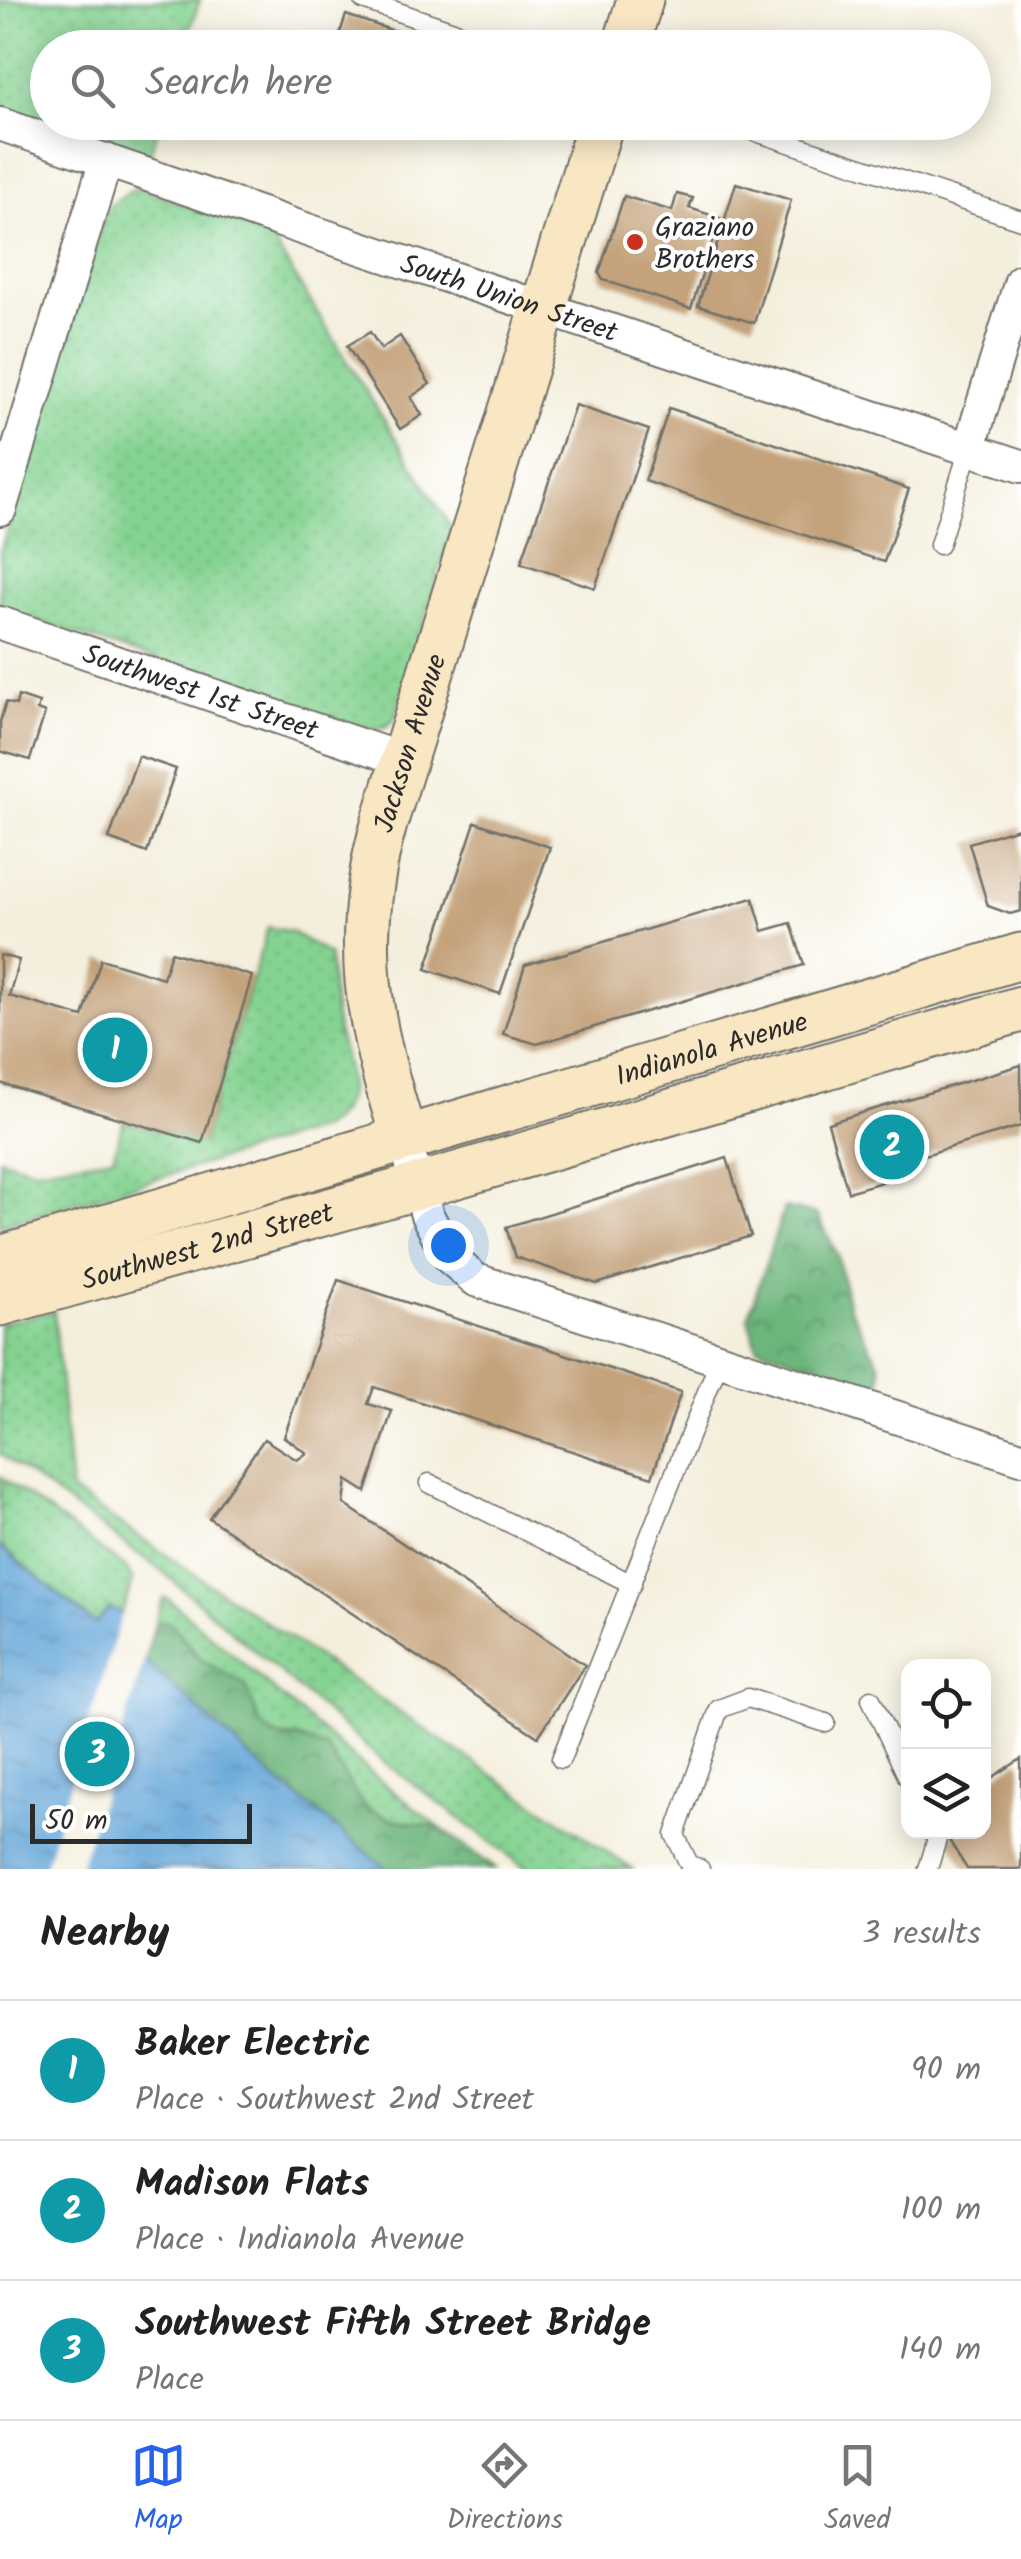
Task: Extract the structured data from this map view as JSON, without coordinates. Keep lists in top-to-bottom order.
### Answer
{
  "streets": {
    "main road": ["Jackson Avenue", "Indianola Avenue", "Southwest 2nd Street"],
    "street": ["South Union Street", "Southwest 1st Street"]
  },
  "crossings": [
    ["South Union Street", "Jackson Avenue"],
    ["Southwest 1st Street", "Jackson Avenue"],
    ["Jackson Avenue", "Indianola Avenue"],
    ["Jackson Avenue", "Southwest 2nd Street"],
    ["Indianola Avenue", "Southwest 2nd Street"]
  ],
  "places": ["Graziano Brothers"],
  "scale_bar": "50 m",
  "page": {
    "search": "Search here",
    "pins": ["1", "2", "3"],
    "scale": "50 m",
    "heading": ["Nearby", "3 results"],
    "list": [
      {
        "mark": "1",
        "name": "Baker Electric",
        "note": "Place · Southwest 2nd Street",
        "value": "90 m"
      },
      {
        "mark": "2",
        "name": "Madison Flats",
        "note": "Place · Indianola Avenue",
        "value": "100 m"
      },
      {
        "mark": "3",
        "name": "Southwest Fifth Street Bridge",
        "note": "Place",
        "value": "140 m"
      }
    ],
    "nav": ["Map", "Directions", "Saved"]
  }
}
